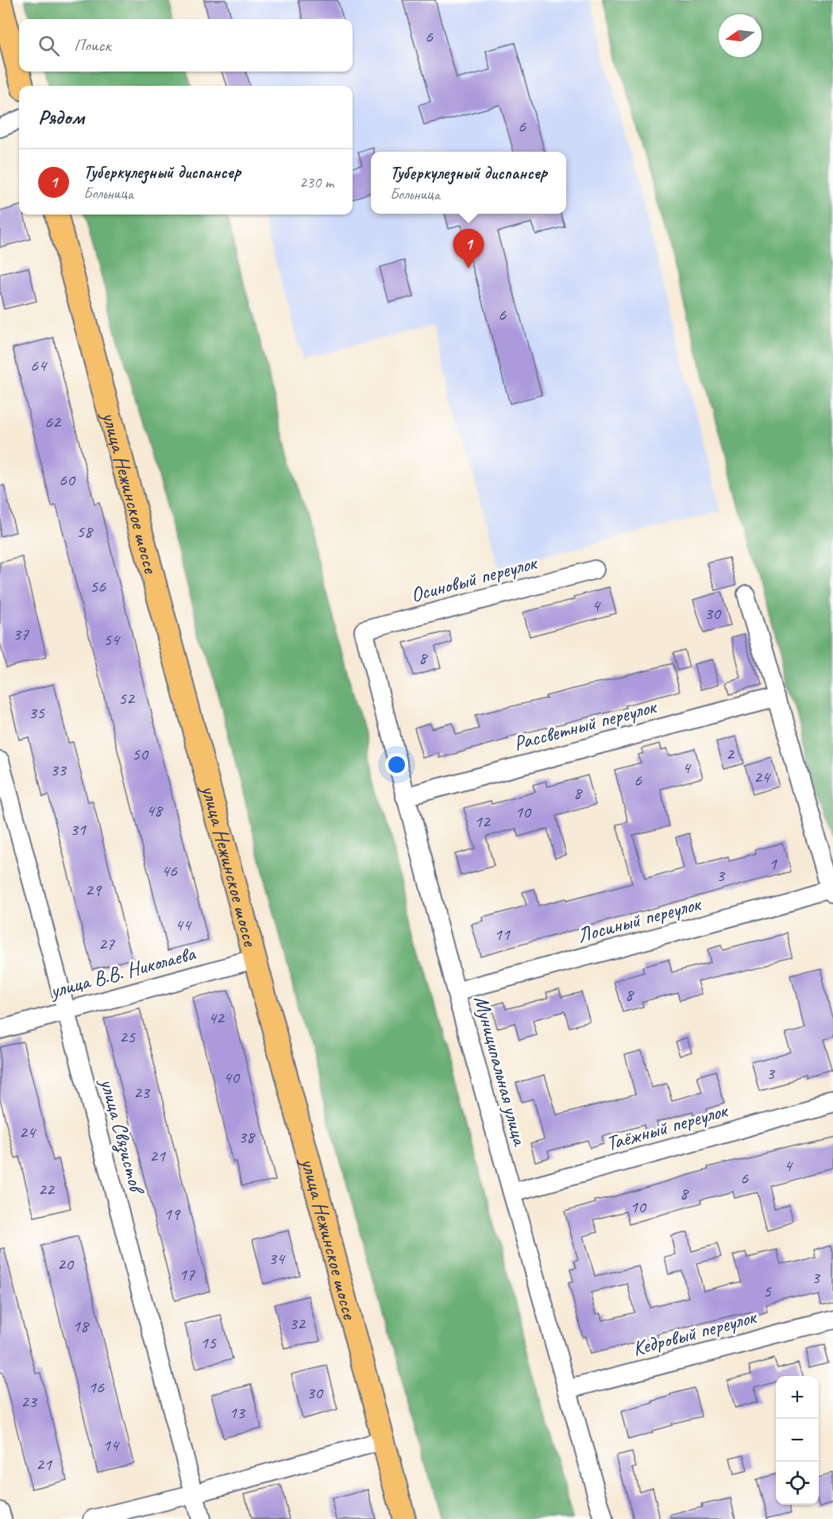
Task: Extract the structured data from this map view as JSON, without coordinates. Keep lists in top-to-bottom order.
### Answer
{
  "streets": {
    "main road": ["улица Нежинское шоссе"],
    "street": [
      "Осиновый переулок",
      "Рассветный переулок",
      "Лосиный переулок",
      "улица В.В. Николаева",
      "Муниципальная улица",
      "Таёжный переулок",
      "улица Связистов",
      "Кедровый переулок"
    ]
  },
  "crossings": [
    ["улица Нежинское шоссе", "улица В.В. Николаева"],
    ["Осиновый переулок", "Муниципальная улица"],
    ["Рассветный переулок", "Муниципальная улица"],
    ["Лосиный переулок", "Муниципальная улица"],
    ["улица В.В. Николаева", "улица Связистов"],
    ["Муниципальная улица", "Таёжный переулок"],
    ["Муниципальная улица", "Кедровый переулок"]
  ],
  "house_numbers": [
    "6",
    "6",
    "6",
    "64",
    "62",
    "60",
    "58",
    "56",
    "4",
    "30",
    "37",
    "54",
    "8",
    "52",
    "35",
    "50",
    "2",
    "4",
    "33",
    "24",
    "6",
    "8",
    "48",
    "10",
    "12",
    "31",
    "1",
    "46",
    "3",
    "29",
    "44",
    "11",
    "27",
    "8",
    "42",
    "25",
    "3",
    "40",
    "23",
    "24",
    "38",
    "21",
    "4",
    "6",
    "22",
    "8",
    "10",
    "19",
    "34",
    "20",
    "17",
    "3",
    "5",
    "32",
    "18",
    "15",
    "16",
    "30",
    "23",
    "13",
    "14",
    "21"
  ],
  "north": "left",
  "page": {
    "search": "Поиск",
    "heading": "Рядом",
    "list": [
      {
        "mark": "1",
        "name": "Туберкулезный диспансер",
        "note": "Больница",
        "value": "230 m"
      }
    ],
    "popup": ["Туберкулезный диспансер", "Больница"],
    "pins": "1",
    "map_buttons": ["+", "−"]
  }
}
